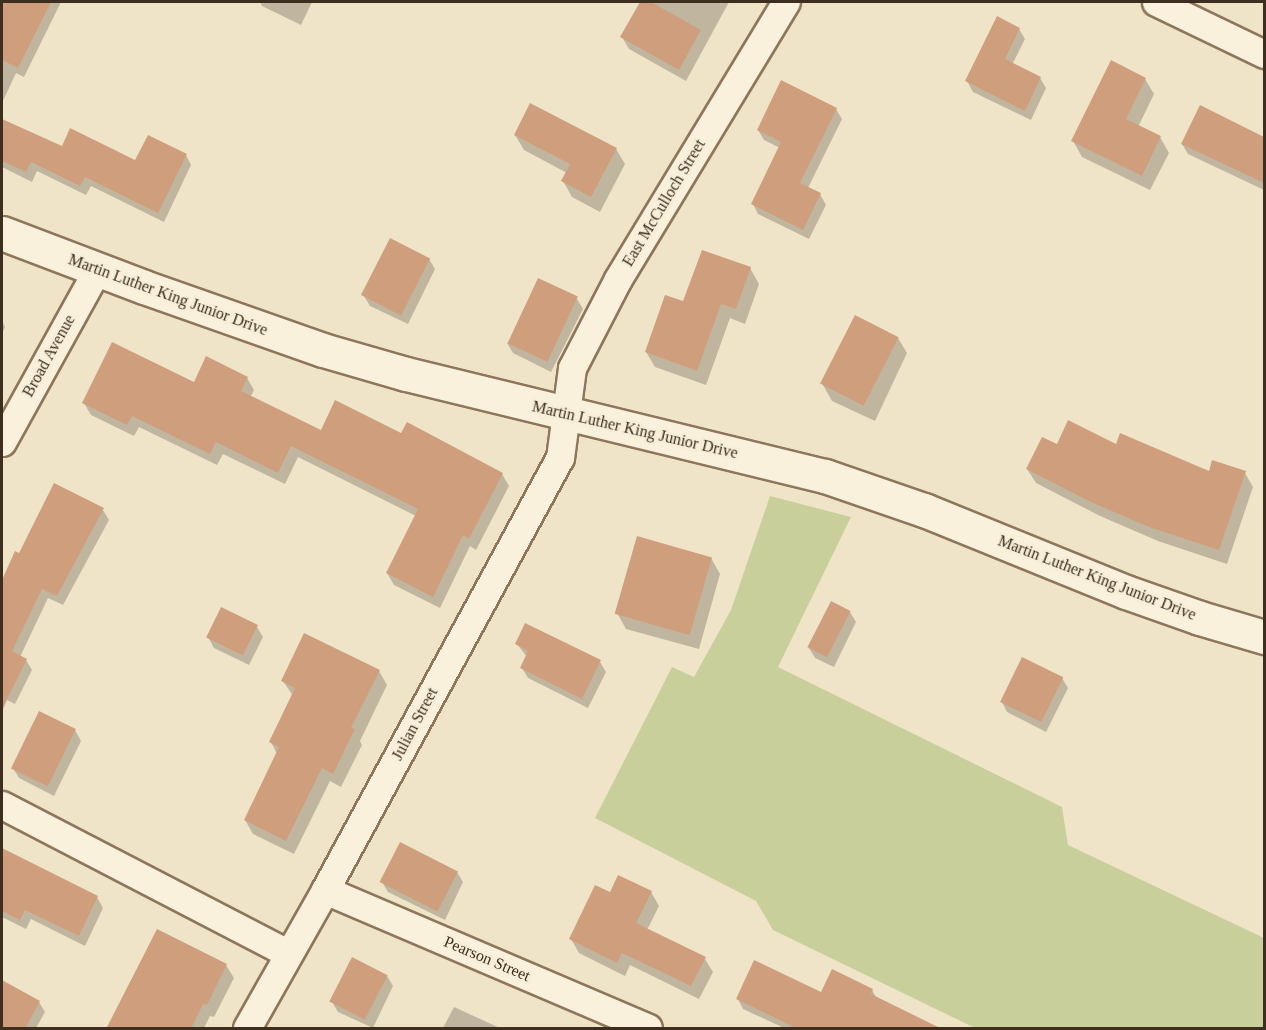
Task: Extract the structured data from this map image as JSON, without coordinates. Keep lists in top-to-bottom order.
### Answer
{
  "streets": {
    "main road": ["Martin Luther King Junior Drive"],
    "street": [
      "East McCulloch Street",
      "Broad Avenue",
      "Julian Street",
      "Pearson Street"
    ]
  },
  "crossings": [
    ["East McCulloch Street", "Martin Luther King Junior Drive"],
    ["East McCulloch Street", "Julian Street"],
    ["Martin Luther King Junior Drive", "Broad Avenue"],
    ["Martin Luther King Junior Drive", "Julian Street"],
    ["Julian Street", "Pearson Street"]
  ]
}
